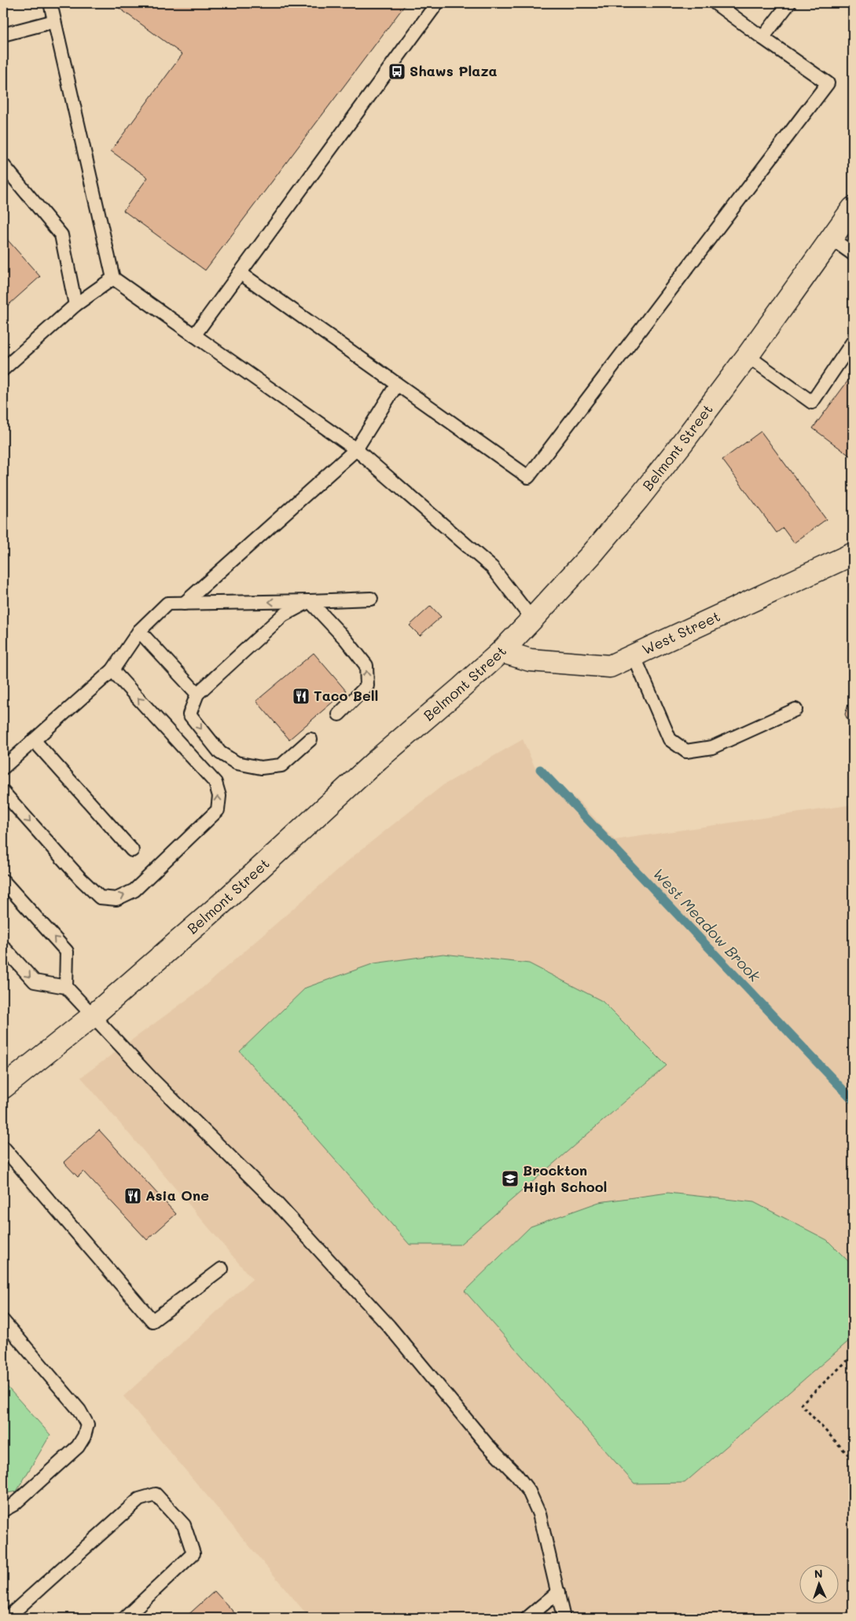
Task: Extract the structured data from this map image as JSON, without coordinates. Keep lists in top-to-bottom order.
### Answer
{
  "streets": {
    "main road": ["Belmont Street", "West Street"]
  },
  "crossings": [
    ["Belmont Street", "West Street"]
  ],
  "water": ["West Meadow Brook"],
  "places": {
    "bus stop": ["Shaws Plaza"],
    "restaurant": ["Taco Bell", "Asia One"],
    "school or university": ["Brockton High School"]
  },
  "north": "top"
}
